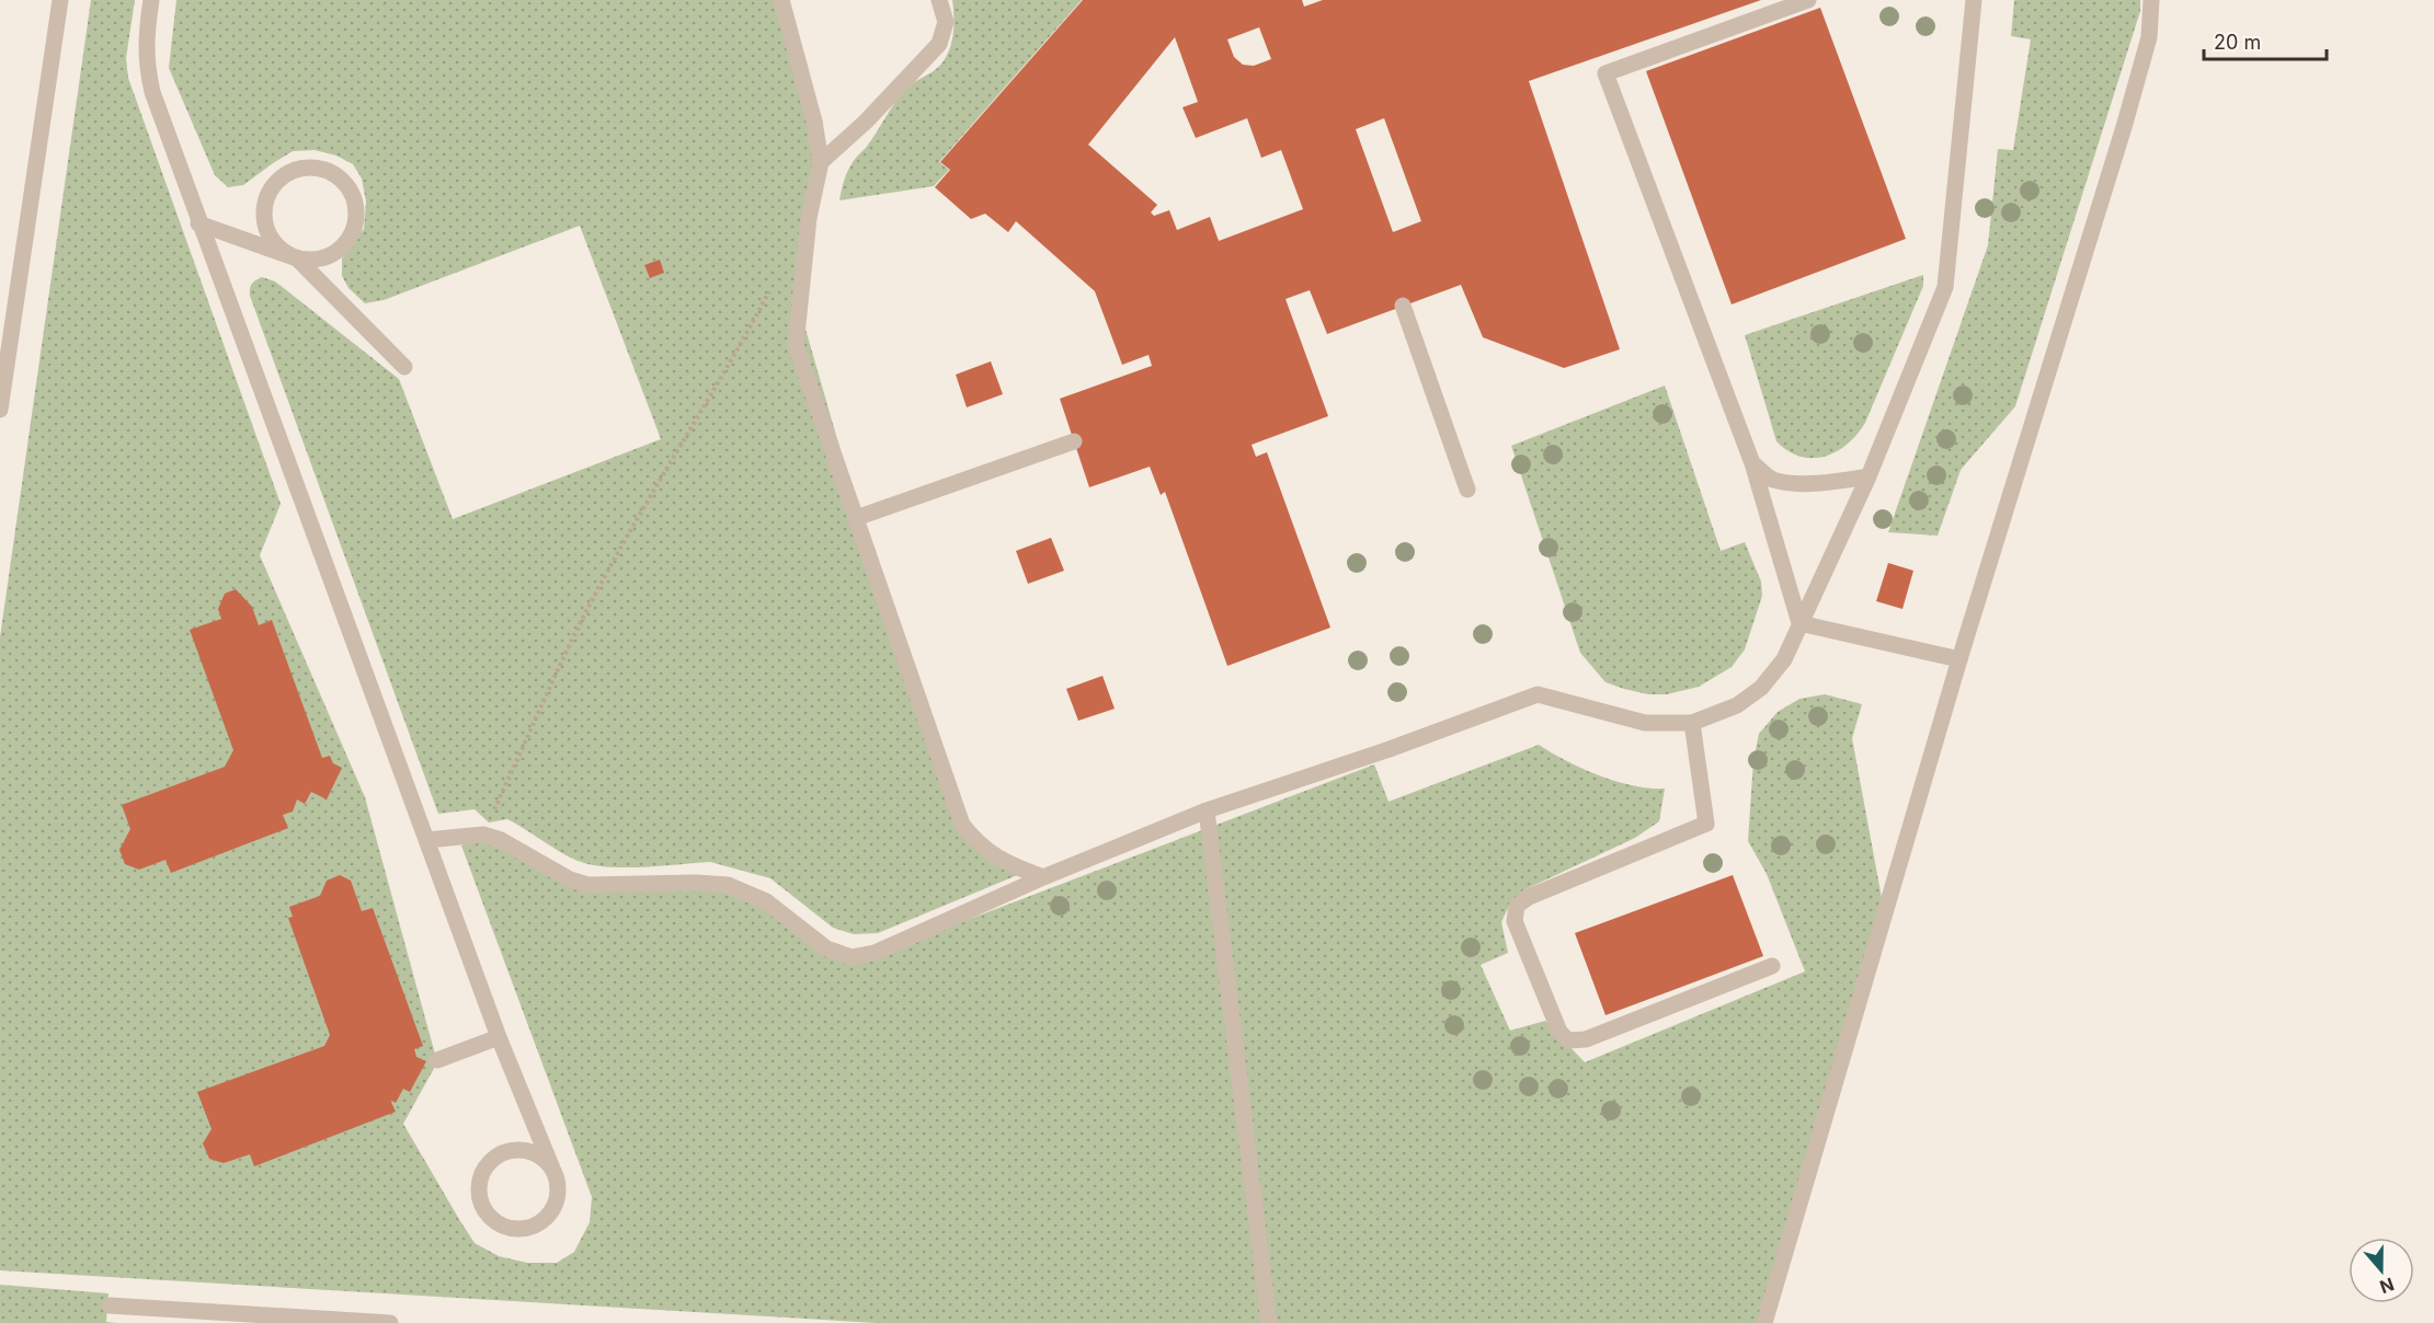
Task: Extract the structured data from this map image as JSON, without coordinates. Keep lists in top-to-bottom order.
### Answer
{
  "scale_bar": "20 m",
  "north": "bottom"
}
